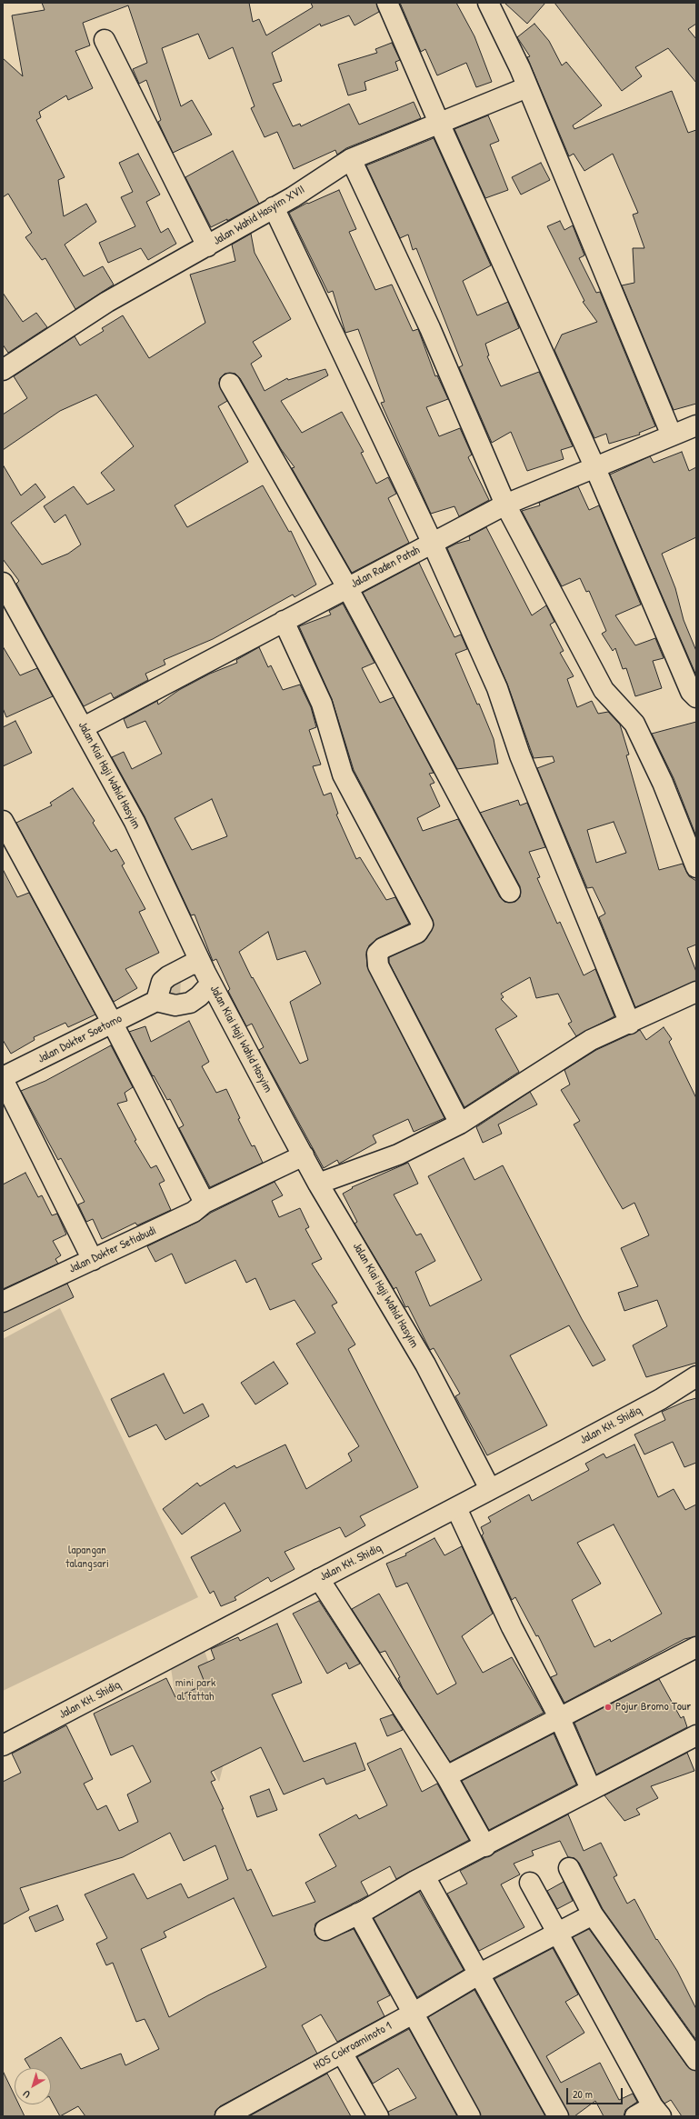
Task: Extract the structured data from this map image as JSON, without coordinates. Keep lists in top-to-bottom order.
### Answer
{
  "streets": {
    "street": [
      "Jalan Wahid Hasyim XVII",
      "Jalan Raden Patah",
      "Jalan Kiai Haji Wahid Hasyim",
      "Jalan Dokter Soetomo",
      "Jalan Dokter Setiabudi",
      "Jalan KH. Shidiq",
      "HOS Cokroaminoto 1"
    ]
  },
  "crossings": [
    ["Jalan Raden Patah", "Jalan Kiai Haji Wahid Hasyim"],
    ["Jalan Kiai Haji Wahid Hasyim", "Jalan Dokter Setiabudi"],
    ["Jalan Kiai Haji Wahid Hasyim", "Jalan KH. Shidiq"]
  ],
  "parks": ["lapangan talangsari", "mini park al fattah"],
  "places": ["Pojur Bromo Tour"],
  "scale_bar": "20 m",
  "north": "bottom left"
}
